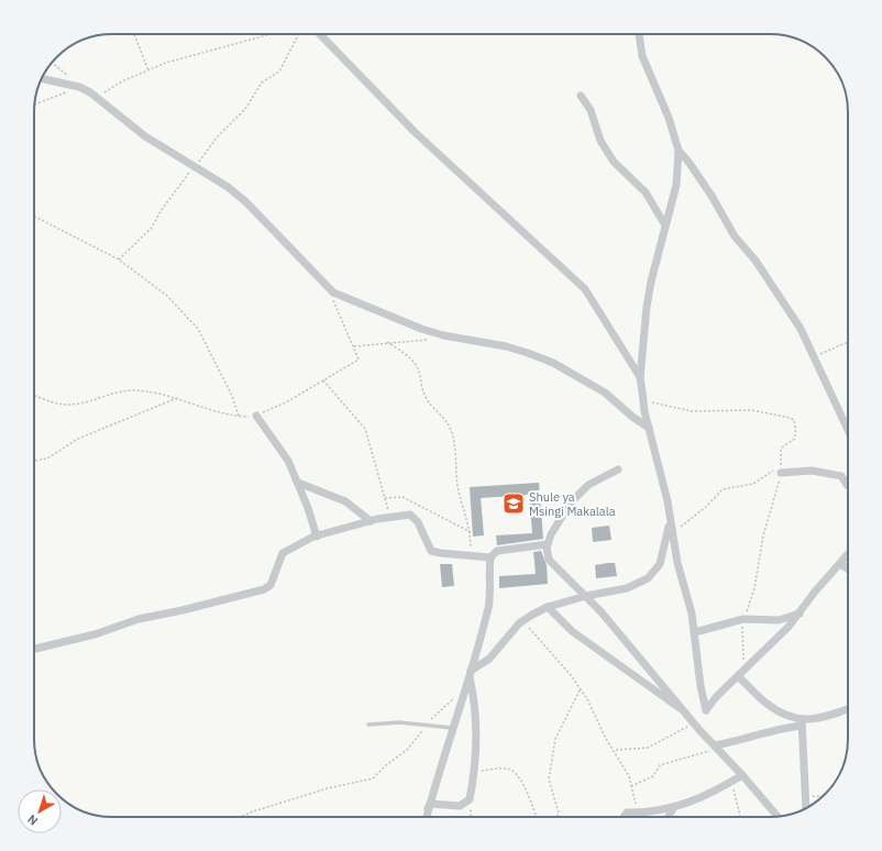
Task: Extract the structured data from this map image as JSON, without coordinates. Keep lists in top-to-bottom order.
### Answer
{
  "places": {
    "school or university": ["Shule ya Msingi Makalala"]
  },
  "north": "bottom left"
}
